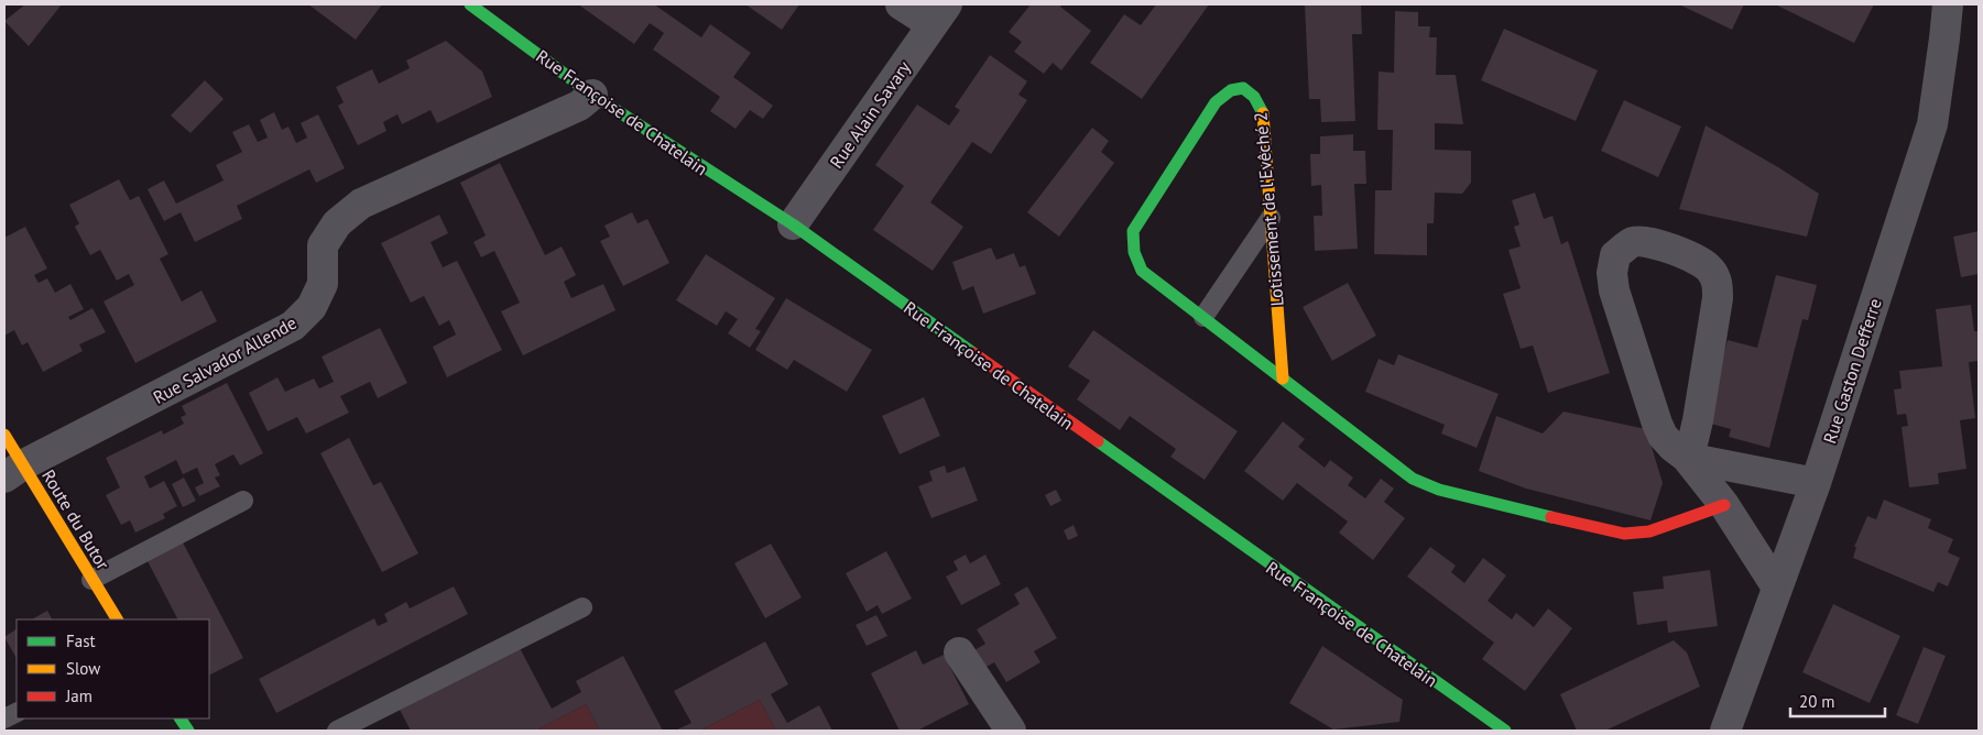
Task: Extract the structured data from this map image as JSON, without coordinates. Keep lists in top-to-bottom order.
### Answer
{
  "streets": {
    "street": [
      "Rue Françoise de Chatelain",
      "Rue Alain Savary",
      "Lotissement de l'Evêché 2",
      "Rue Salvador Allende",
      "Rue Gaston Defferre",
      "Route du Butor"
    ]
  },
  "crossings": [
    ["Rue Françoise de Chatelain", "Rue Alain Savary"],
    ["Rue Françoise de Chatelain", "Rue Salvador Allende"],
    ["Rue Salvador Allende", "Route du Butor"]
  ],
  "legend": ["Fast", "Slow", "Jam"],
  "scale_bar": "20 m"
}
